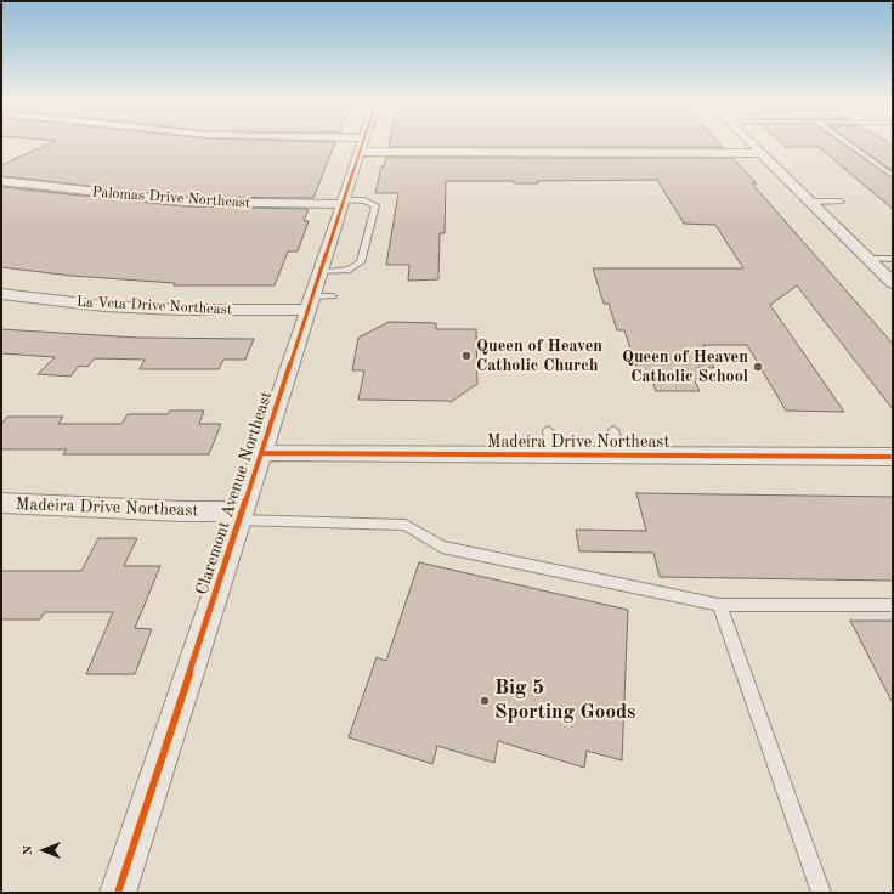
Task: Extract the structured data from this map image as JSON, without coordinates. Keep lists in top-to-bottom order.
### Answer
{
  "streets": {
    "street": [
      "Palomas Drive Northeast",
      "La Veta Drive Northeast",
      "Madeira Drive Northeast",
      "Claremont Avenue Northeast"
    ]
  },
  "crossings": [
    ["Palomas Drive Northeast", "Claremont Avenue Northeast"],
    ["La Veta Drive Northeast", "Claremont Avenue Northeast"],
    ["Madeira Drive Northeast", "Claremont Avenue Northeast"]
  ],
  "places": ["Queen of Heaven Catholic Church", "Queen of Heaven Catholic School", "Big 5 Sporting Goods"],
  "north": "left"
}
